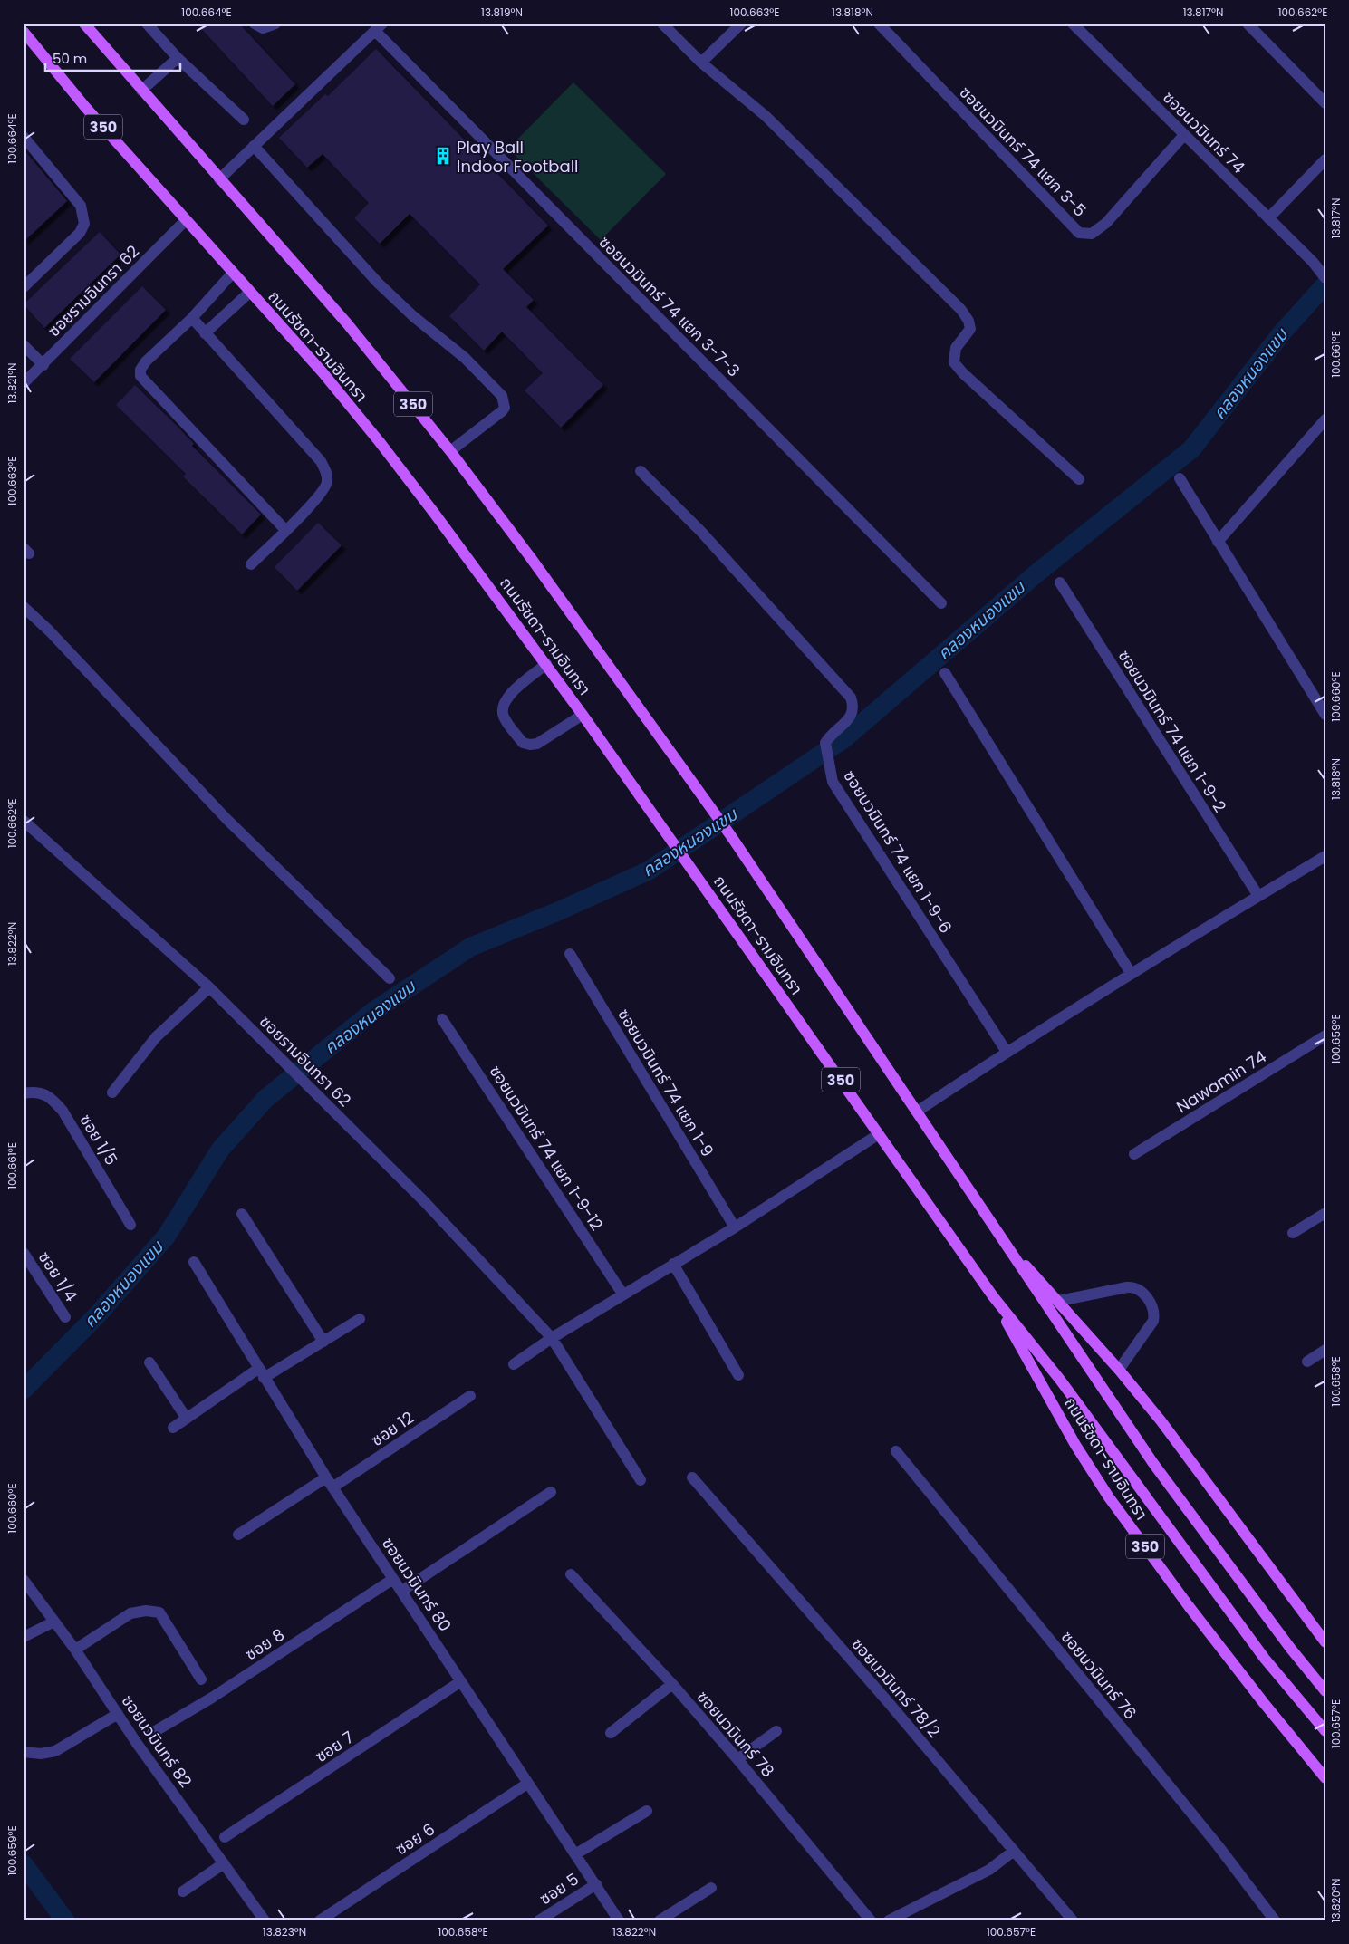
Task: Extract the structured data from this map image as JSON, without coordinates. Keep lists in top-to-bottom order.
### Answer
{
  "streets": {
    "main road": ["350", "ถนนรัชดา-รามอินทรา"],
    "street": [
      "ซอยนวมินทร์ 74",
      "ซอยนวมินทร์ 74 แยก 3-5",
      "ซอยรามอินทรา 62",
      "ซอยนวมินทร์ 74 แยก 3-7-3",
      "ซอยนวมินทร์ 74 แยก 1-9-2",
      "ซอยนวมินทร์ 74 แยก 1-9-6",
      "Nawamin 74",
      "ซอยนวมินทร์ 74 แยก 1-9",
      "ซอย 1/5",
      "ซอยนวมินทร์ 74 แยก 1-9-12",
      "ซอย 1/4",
      "ซอย 12",
      "ซอยนวมินทร์ 80",
      "ซอย 8",
      "ซอยนวมินทร์ 76",
      "ซอยนวมินทร์ 78/2",
      "ซอยนวมินทร์ 78",
      "ซอยนวมินทร์ 82",
      "ซอย 7",
      "ซอย 6",
      "ซอย 5"
    ]
  },
  "crossings": [
    ["ซอยนวมินทร์ 74", "ซอยนวมินทร์ 74 แยก 3-5"],
    ["ซอยรามอินทรา 62", "ถนนรัชดา-รามอินทรา"],
    ["ซอย 12", "ซอยนวมินทร์ 80"],
    ["ซอยนวมินทร์ 80", "ซอย 8"],
    ["ซอยนวมินทร์ 80", "ซอย 7"],
    ["ซอยนวมินทร์ 80", "ซอย 6"],
    ["ซอยนวมินทร์ 80", "ซอย 5"]
  ],
  "water": ["คลองหนองแขม"],
  "places": {
    "building": ["Play Ball Indoor Football"]
  },
  "scale_bar": "50 m",
  "coordinates": [
    "100.664°E",
    "13.819°N",
    "100.663°E",
    "13.818°N",
    "13.817°N",
    "100.662°E",
    "100.661°E",
    "13.821°N",
    "100.660°E",
    "13.822°N",
    "100.659°E",
    "100.658°E",
    "100.657°E",
    "13.820°N",
    "13.823°N"
  ]
}
